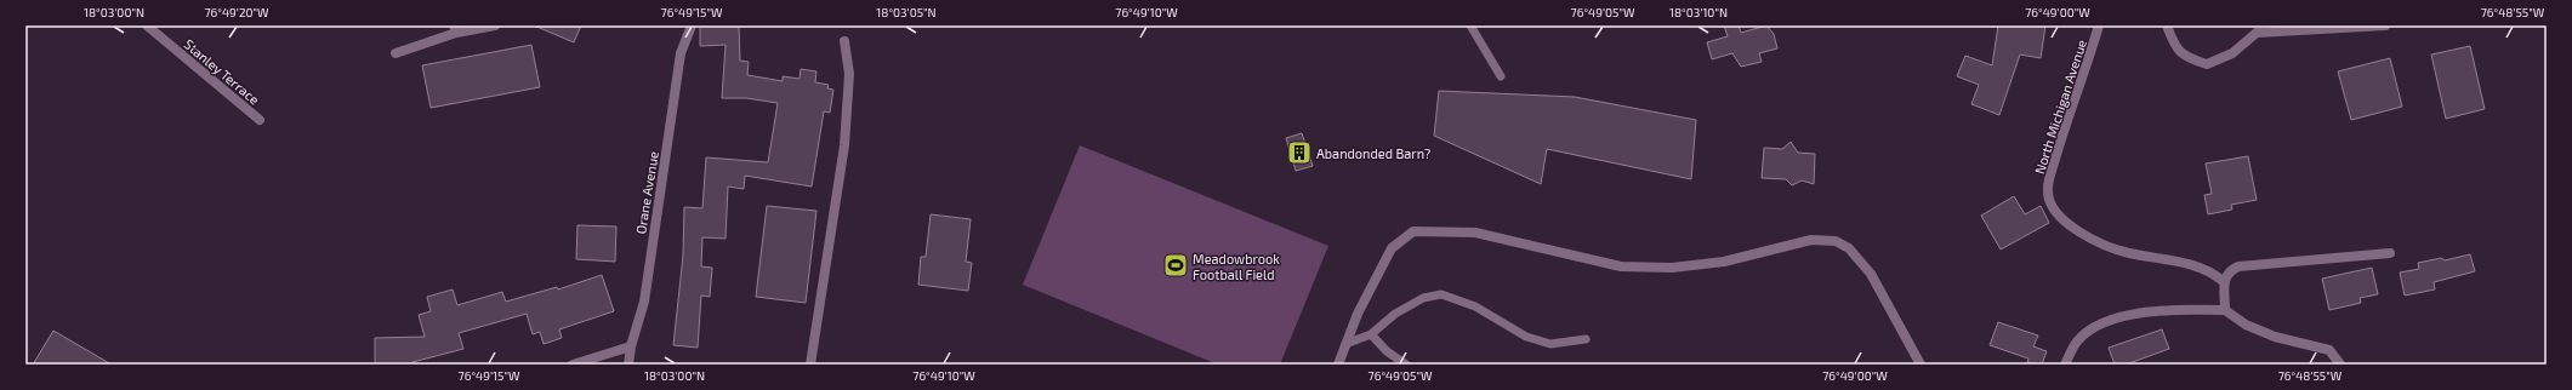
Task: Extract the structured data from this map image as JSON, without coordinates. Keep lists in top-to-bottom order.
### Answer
{
  "streets": {
    "street": ["Stanley Terrace", "North Michigan Avenue", "Orane Avenue"]
  },
  "places": {
    "building": ["Abandonded Barn?"],
    "sports": ["Meadowbrook Football Field"]
  },
  "coordinates": [
    "18°03'00\"N",
    "76°49'20\"W",
    "76°49'15\"W",
    "18°03'05\"N",
    "76°49'10\"W",
    "76°49'05\"W",
    "18°03'10\"N",
    "76°49'00\"W",
    "76°48'55\"W"
  ]
}
